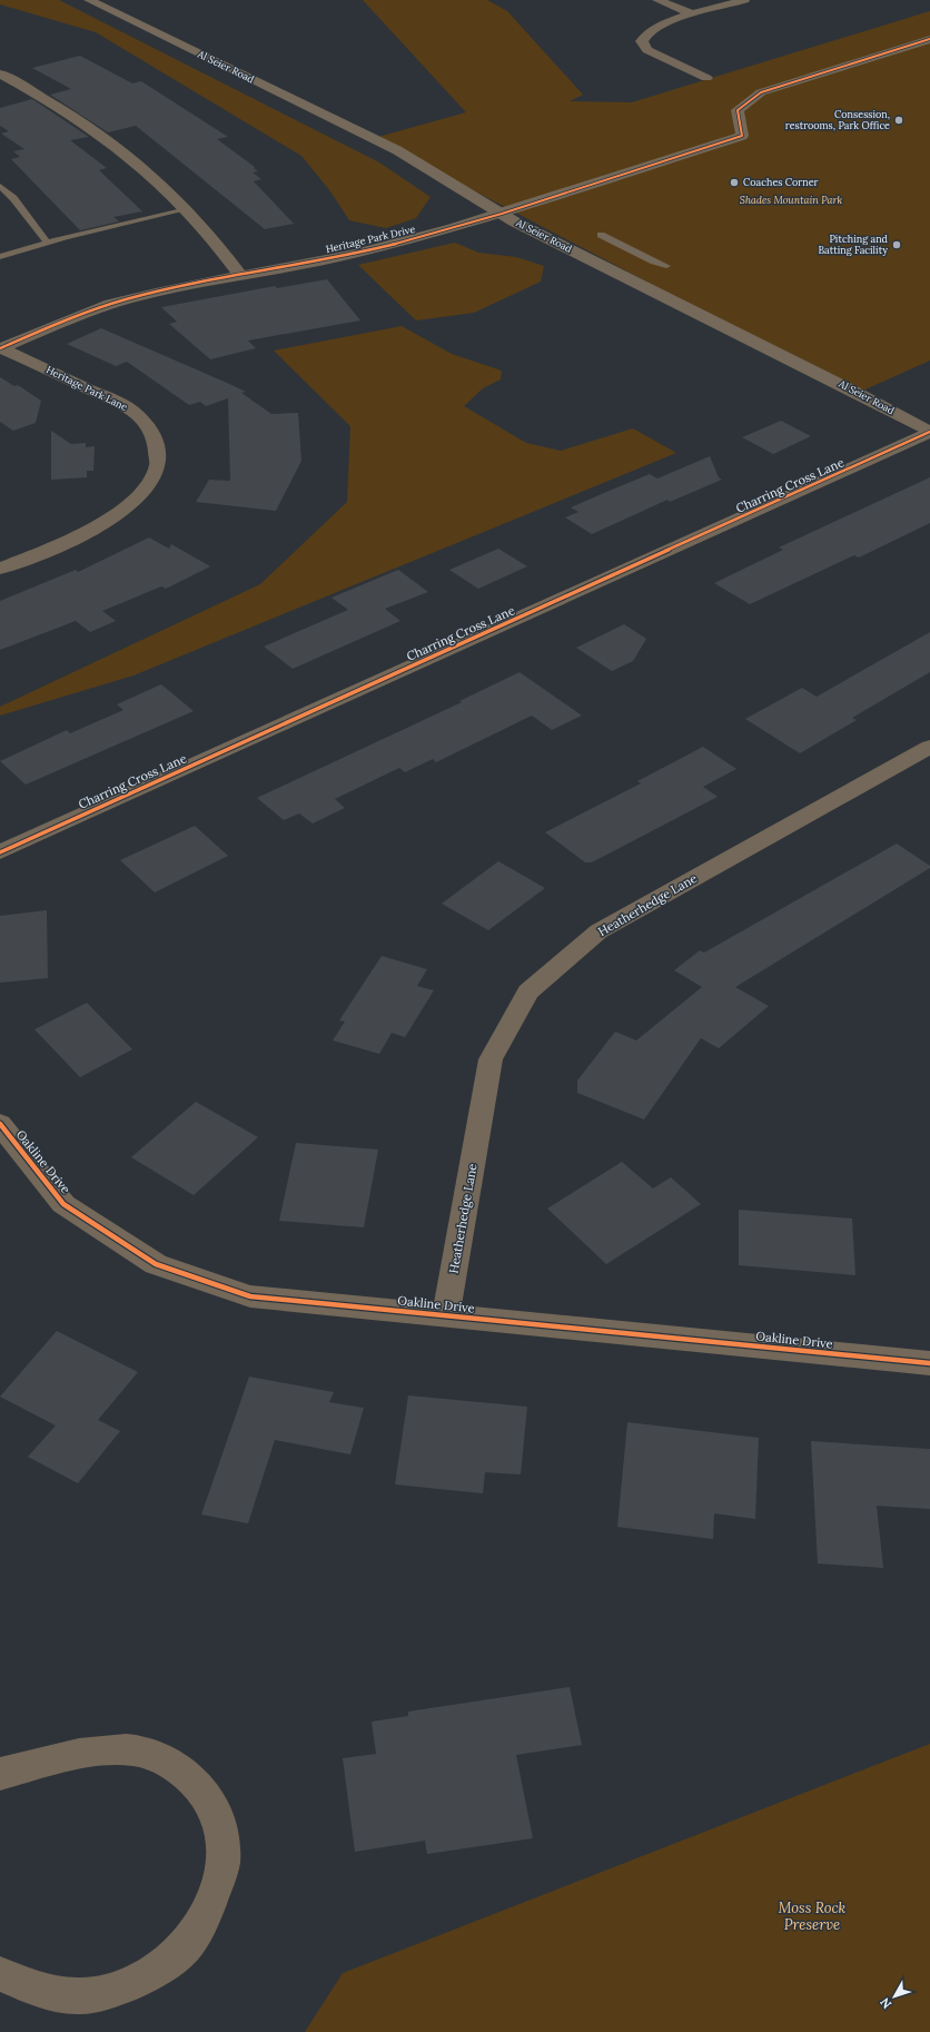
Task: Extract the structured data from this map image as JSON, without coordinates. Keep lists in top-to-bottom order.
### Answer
{
  "streets": {
    "street": [
      "Al Seier Road",
      "Heritage Park Drive",
      "Heritage Park Lane",
      "Charring Cross Lane",
      "Heatherhedge Lane",
      "Oakline Drive"
    ]
  },
  "crossings": [
    ["Al Seier Road", "Heritage Park Drive"],
    ["Al Seier Road", "Charring Cross Lane"],
    ["Heritage Park Drive", "Heritage Park Lane"],
    ["Heatherhedge Lane", "Oakline Drive"]
  ],
  "parks": ["Shades Mountain Park", "Moss Rock Preserve"],
  "places": ["Consession, restrooms, Park Office", "Coaches Corner", "Pitching and Batting Facility"],
  "north": "bottom left"
}
